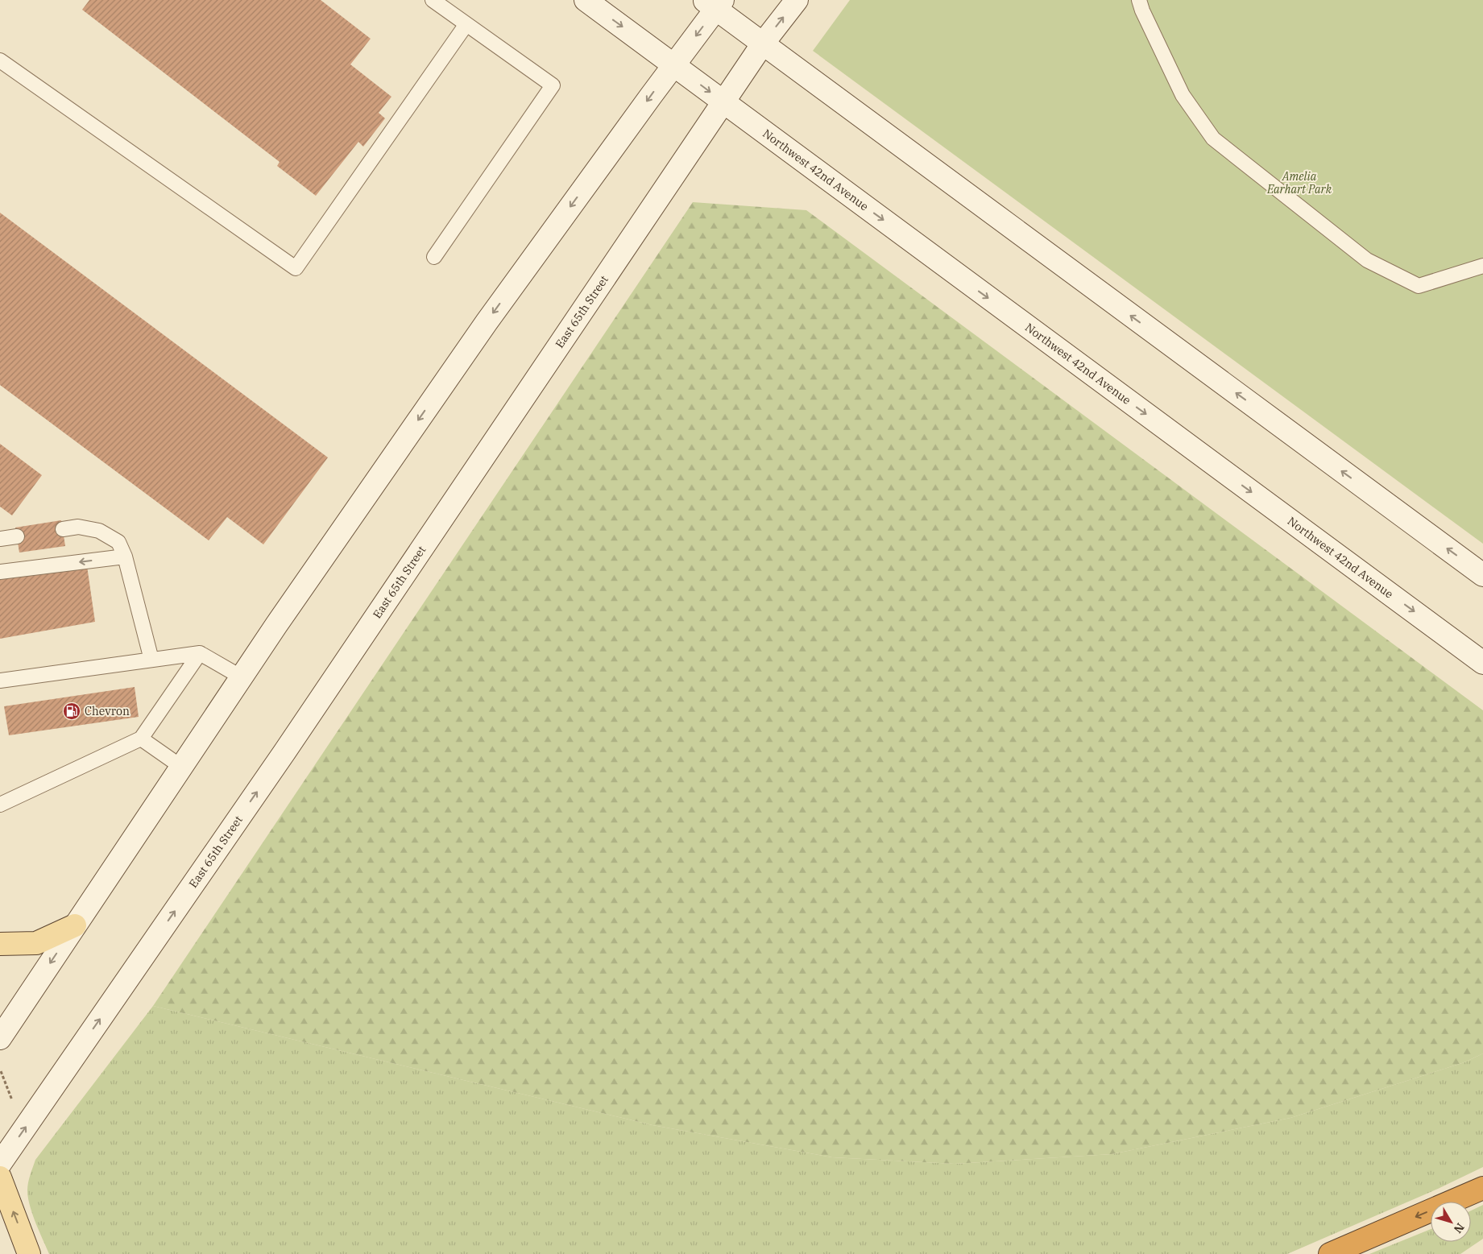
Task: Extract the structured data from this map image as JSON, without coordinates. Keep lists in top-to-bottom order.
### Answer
{
  "streets": {
    "main road": ["Northwest 42nd Avenue", "East 65th Street"]
  },
  "crossings": [
    ["Northwest 42nd Avenue", "East 65th Street"]
  ],
  "parks": ["Amelia Earhart Park"],
  "places": {
    "fuel station": ["Chevron"]
  },
  "north": "bottom right"
}
